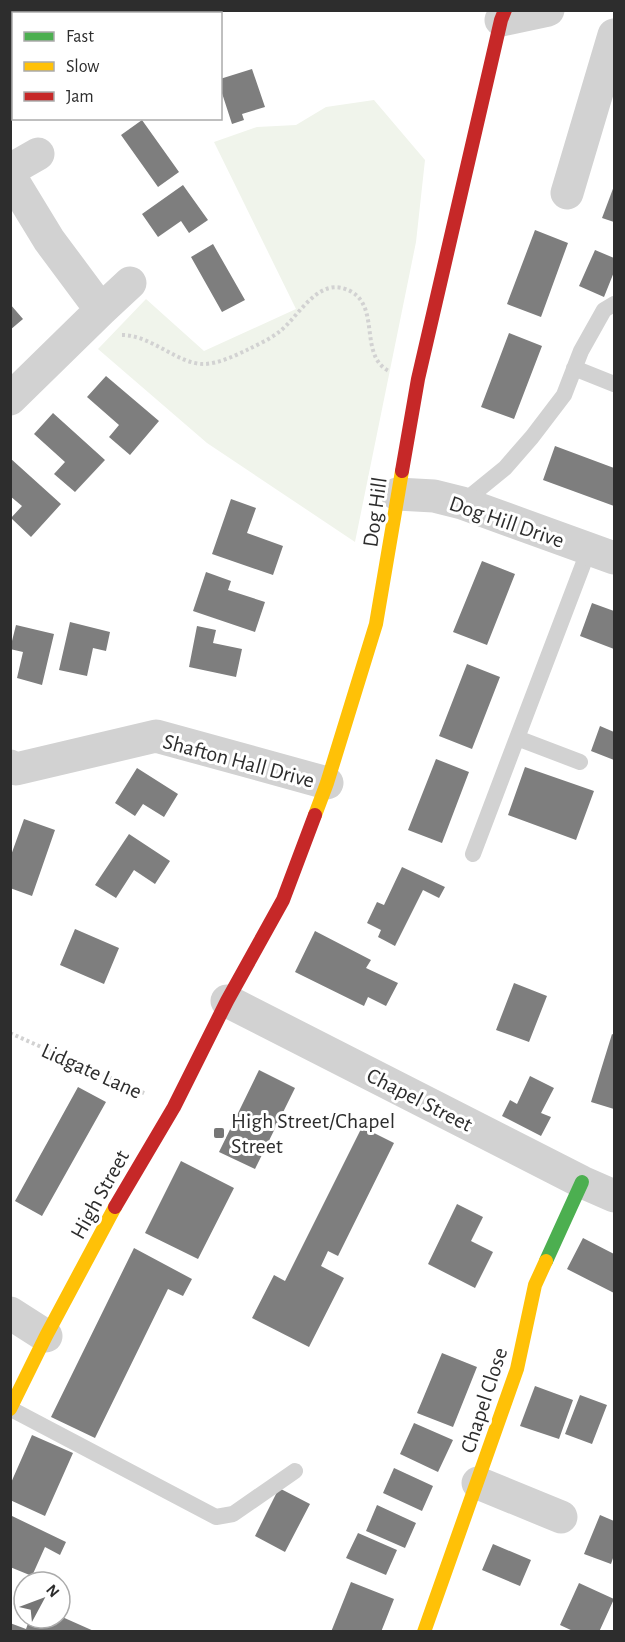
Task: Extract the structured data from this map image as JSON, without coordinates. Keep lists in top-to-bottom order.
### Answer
{
  "streets": {
    "street": [
      "Dog Hill",
      "Dog Hill Drive",
      "Shafton Hall Drive",
      "Chapel Street",
      "High Street",
      "Chapel Close"
    ],
    "path": ["Lidgate Lane"]
  },
  "crossings": [
    ["Dog Hill", "Dog Hill Drive"],
    ["Dog Hill", "Shafton Hall Drive"],
    ["Dog Hill", "Chapel Street"],
    ["Dog Hill", "High Street"],
    ["Lidgate Lane", "High Street"],
    ["Chapel Street", "High Street"],
    ["Chapel Street", "Chapel Close"]
  ],
  "places": {
    "transit": ["High Street/Chapel Street"]
  },
  "legend": ["Fast", "Slow", "Jam"],
  "north": "top right"
}
